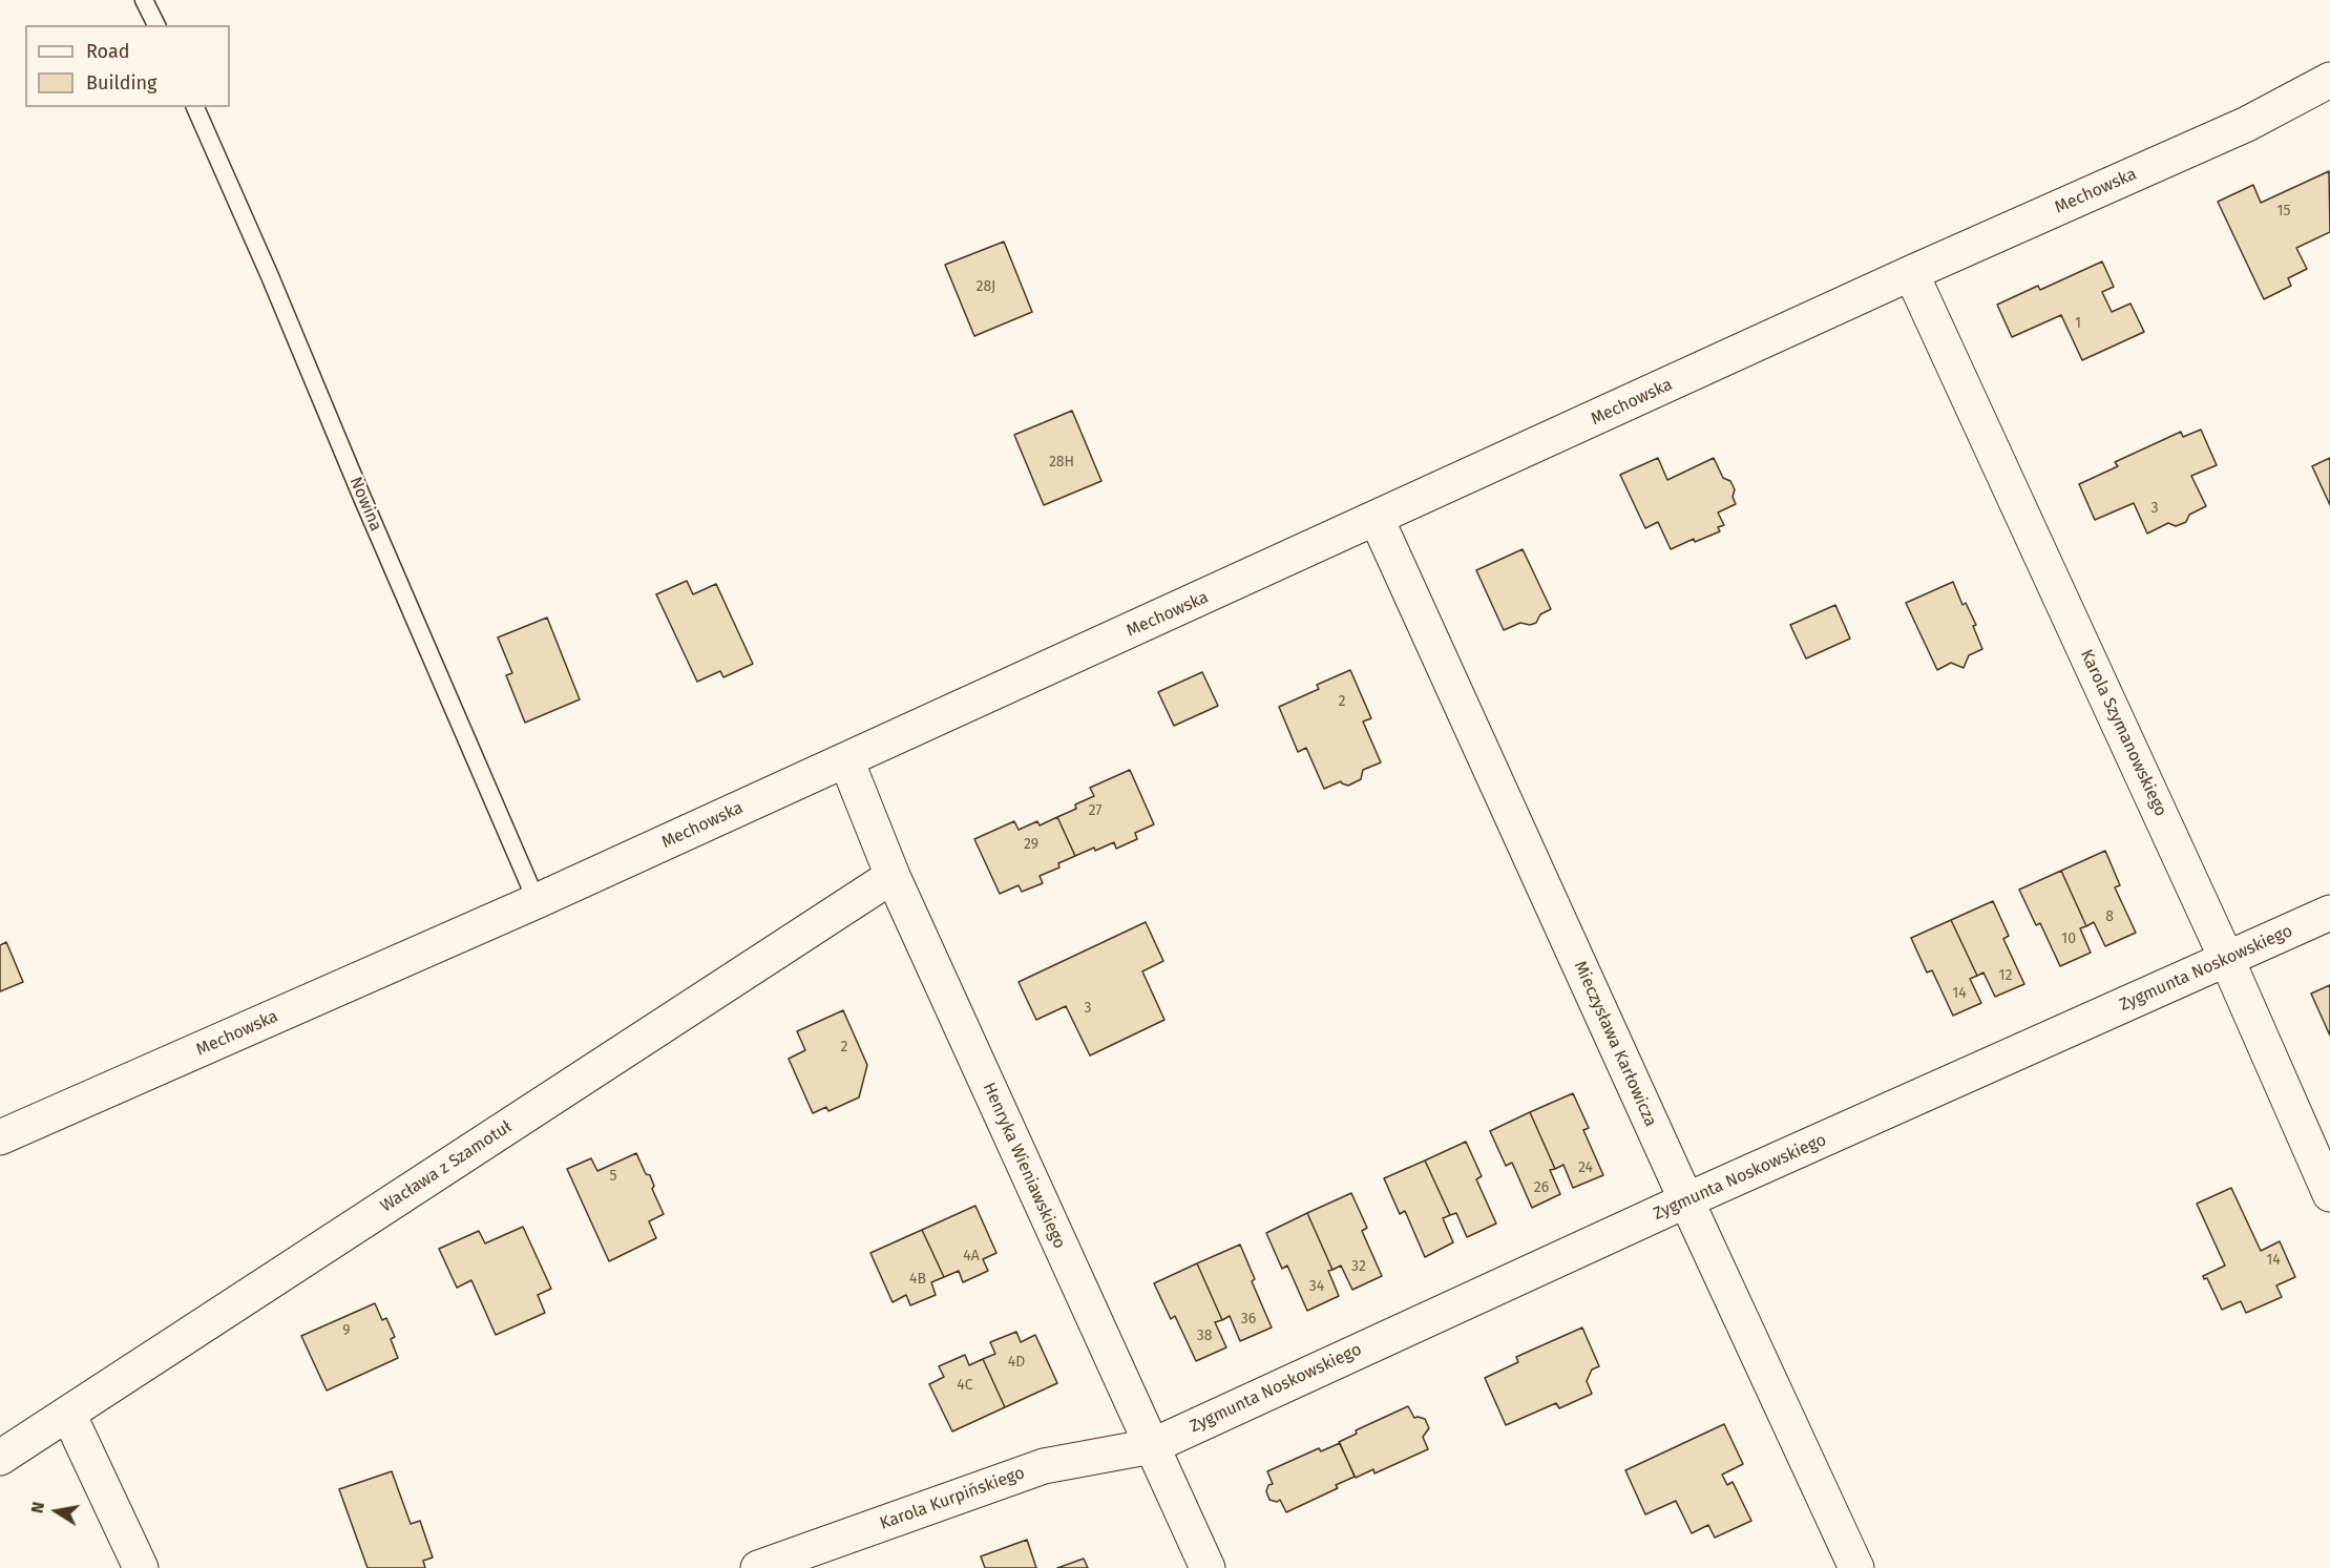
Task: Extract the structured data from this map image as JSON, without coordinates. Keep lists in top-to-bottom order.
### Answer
{
  "streets": {
    "street": [
      "Mechowska",
      "Karola Szymanowskiego",
      "Zygmunta Noskowskiego",
      "Mieczysława Karłowicza",
      "Henryka Wieniawskiego",
      "Wacława z Szamotuł",
      "Karola Kurpińskiego"
    ],
    "lane": ["Nowina"]
  },
  "crossings": [
    ["Mechowska", "Nowina"],
    ["Mechowska", "Karola Szymanowskiego"],
    ["Mechowska", "Mieczysława Karłowicza"],
    ["Mechowska", "Henryka Wieniawskiego"],
    ["Karola Szymanowskiego", "Zygmunta Noskowskiego"],
    ["Zygmunta Noskowskiego", "Mieczysława Karłowicza"],
    ["Zygmunta Noskowskiego", "Henryka Wieniawskiego"],
    ["Zygmunta Noskowskiego", "Karola Kurpińskiego"],
    ["Henryka Wieniawskiego", "Wacława z Szamotuł"],
    ["Henryka Wieniawskiego", "Karola Kurpińskiego"]
  ],
  "house_numbers": [
    "15",
    "28J",
    "1",
    "28H",
    "3",
    "2",
    "27",
    "29",
    "8",
    "10",
    "12",
    "14",
    "3",
    "2",
    "24",
    "5",
    "26",
    "4A",
    "14",
    "32",
    "4B",
    "34",
    "36",
    "9",
    "38",
    "4D",
    "4C"
  ],
  "legend": ["Road", "Building"],
  "north": "left"
}
